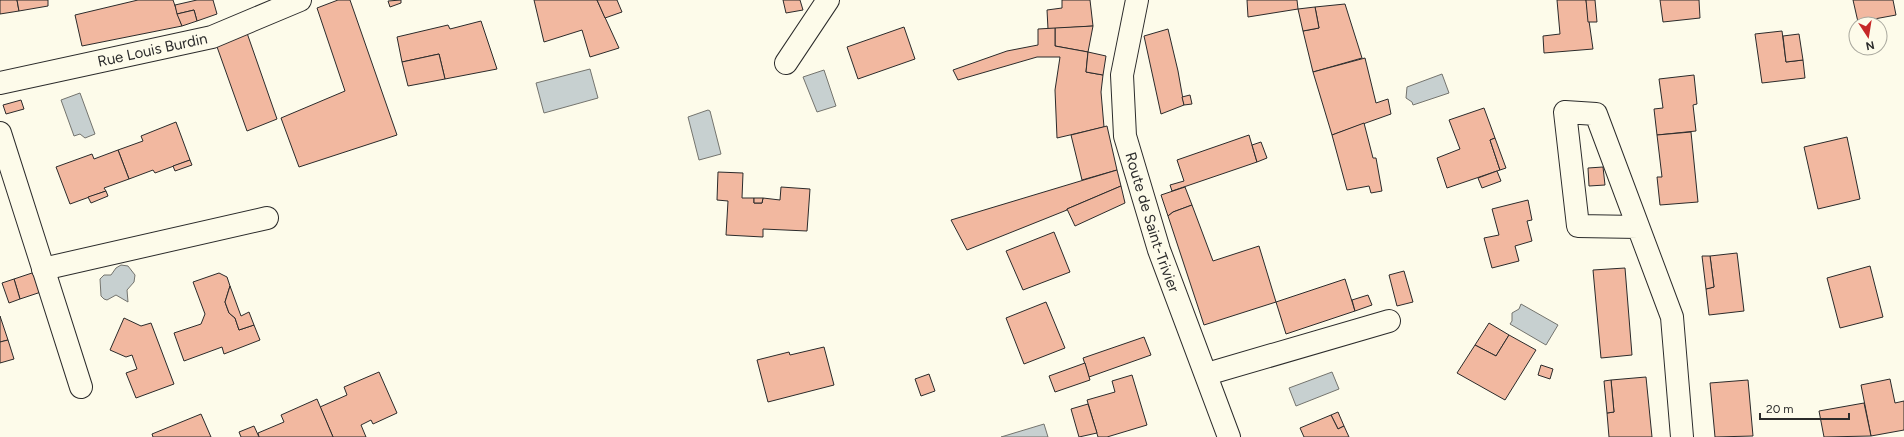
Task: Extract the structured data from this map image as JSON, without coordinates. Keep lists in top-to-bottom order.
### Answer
{
  "streets": {
    "main road": ["Rue Louis Burdin", "Route de Saint-Trivier"]
  },
  "scale_bar": "20 m",
  "north": "bottom"
}
